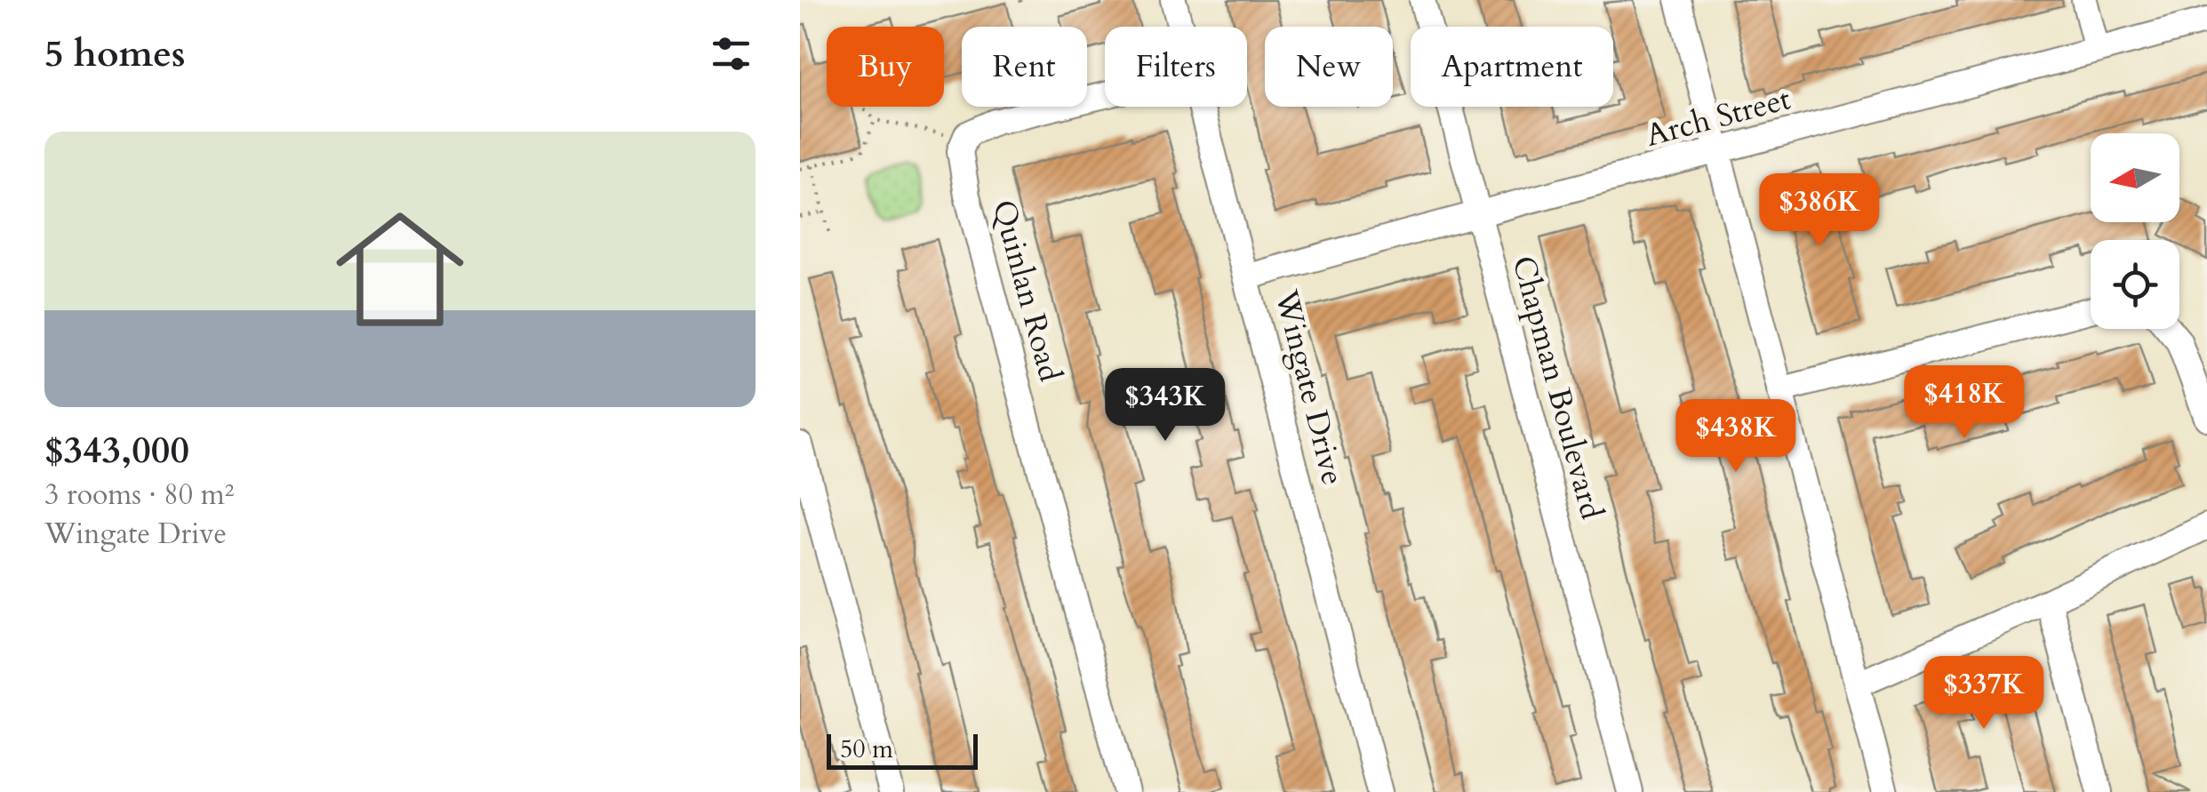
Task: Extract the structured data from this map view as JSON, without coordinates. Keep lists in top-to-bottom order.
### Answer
{
  "streets": {
    "street": [
      "Arch Street",
      "Quinlan Road",
      "Wingate Drive",
      "Chapman Boulevard"
    ]
  },
  "crossings": [
    ["Arch Street", "Wingate Drive"],
    ["Arch Street", "Chapman Boulevard"]
  ],
  "scale_bar": "50 m",
  "north": "left",
  "page": {
    "heading": "5 homes",
    "chip": [
      "Buy",
      "Rent",
      "Filters",
      "New",
      "Apartment"
    ],
    "list": [
      {
        "name": "$343,000",
        "note": "3 rooms · 80 m² · Wingate Drive"
      }
    ],
    "price": [
      "$386K",
      "$418K",
      "$343K",
      "$438K",
      "$337K"
    ],
    "scale": "50 m"
  }
}
